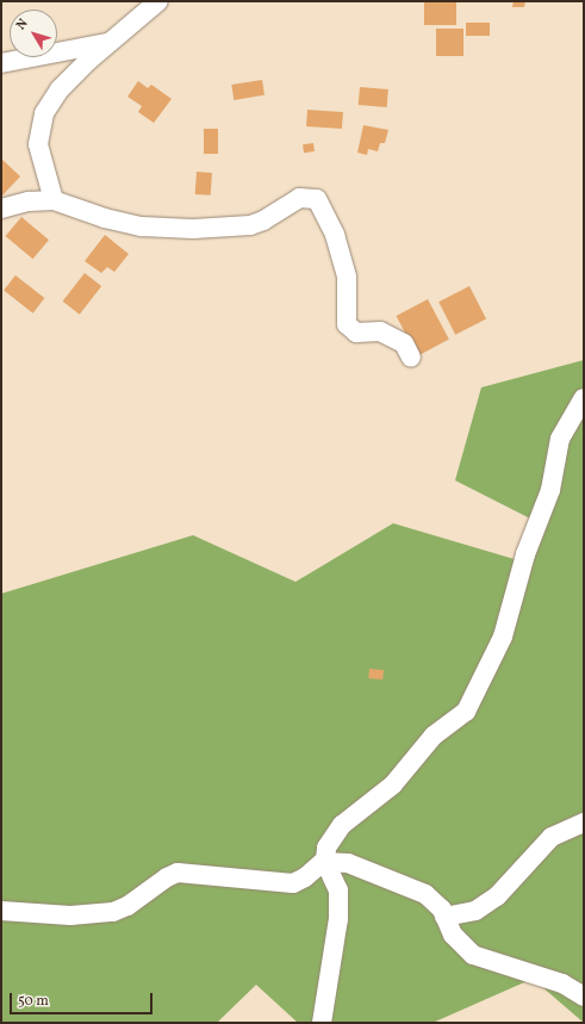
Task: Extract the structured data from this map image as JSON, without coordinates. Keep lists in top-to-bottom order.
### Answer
{
  "scale_bar": "50 m",
  "north": "top left"
}
